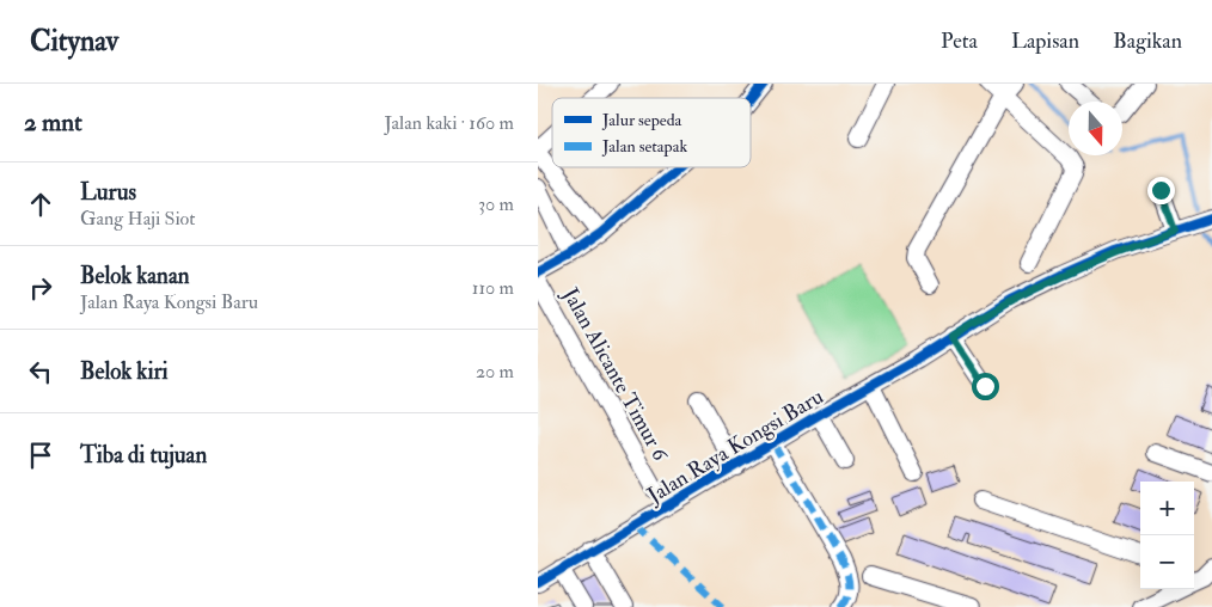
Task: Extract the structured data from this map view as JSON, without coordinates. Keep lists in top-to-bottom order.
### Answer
{
  "streets": {
    "street": ["Jalan Alicante Timur 6", "Jalan Raya Kongsi Baru"]
  },
  "legend": ["Jalur sepeda", "Jalan setapak"],
  "north": "bottom",
  "page": {
    "header": "Citynav",
    "nav": ["Peta", "Lapisan", "Bagikan"],
    "heading": ["2 mnt", "Jalan kaki · 160 m"],
    "list": [
      ["Lurus", "Gang Haji Siot", "30 m"],
      ["Belok kanan", "Jalan Raya Kongsi Baru", "110 m"],
      ["Belok kiri", "20 m"],
      "Tiba di tujuan"
    ],
    "map_buttons": ["+", "−"]
  }
}
